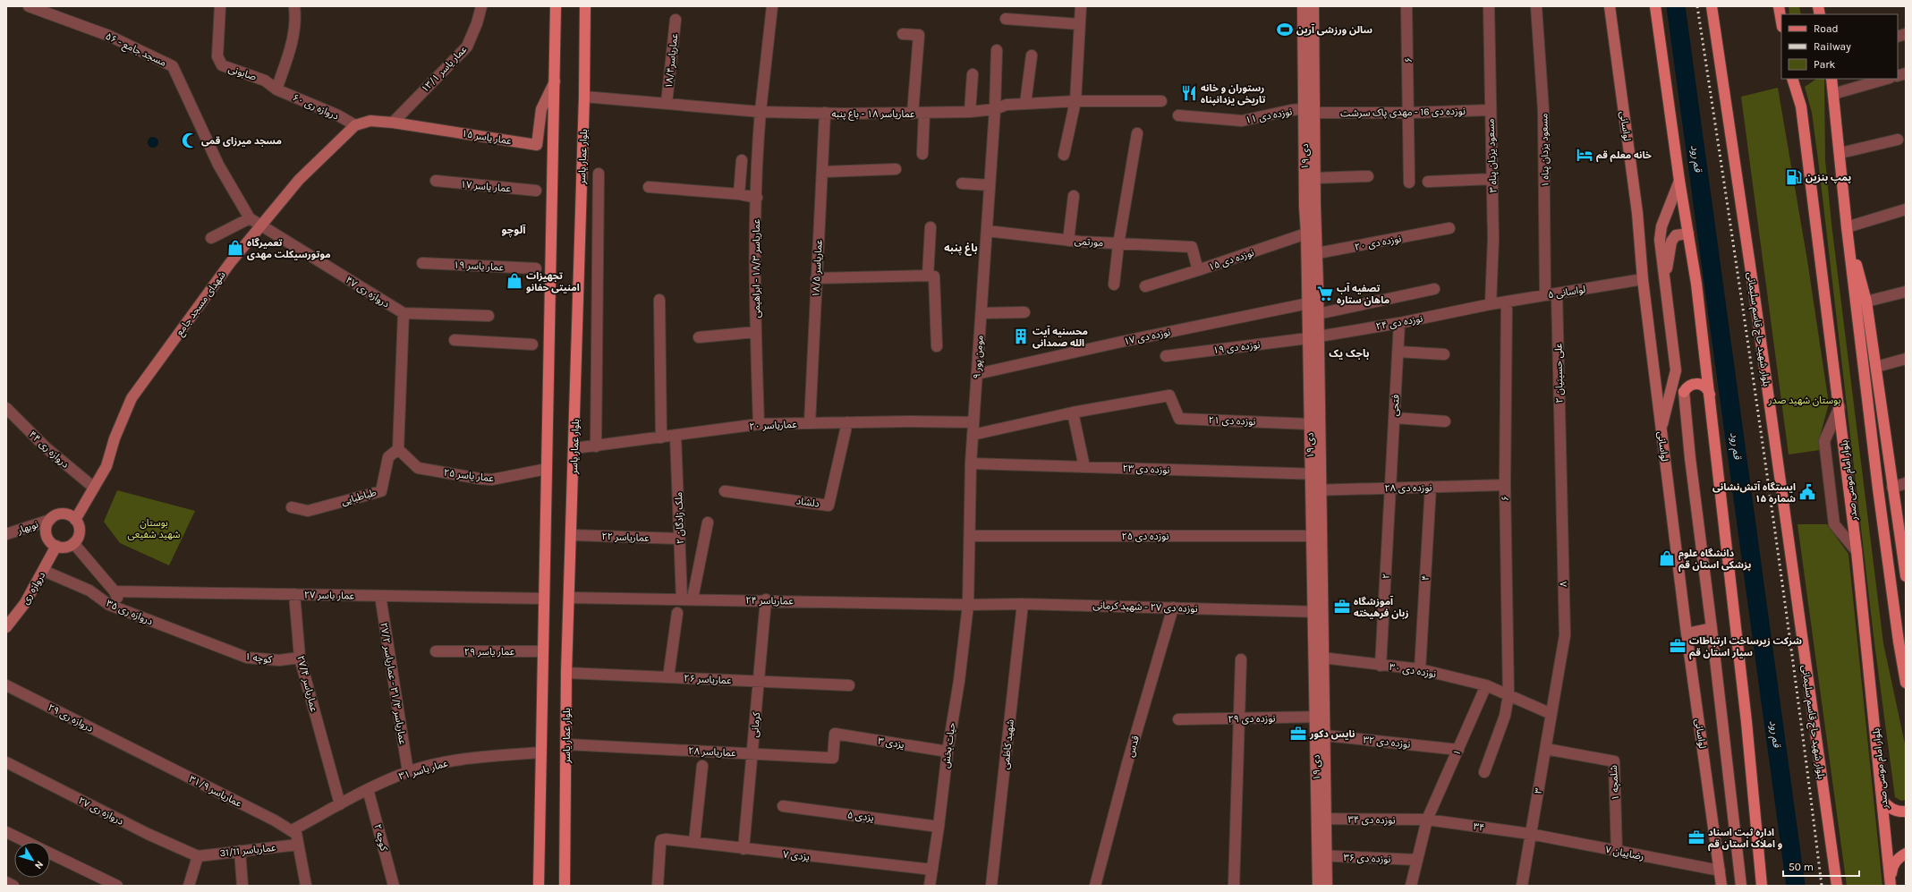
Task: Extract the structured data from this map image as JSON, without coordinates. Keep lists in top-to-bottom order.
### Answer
{
  "streets": {
    "main road": [
      "لواسانی",
      "عمار یاسر ۱۵",
      "بلوار عمار یاسر",
      "۱۹ دی",
      "شهدای مسجد جامع",
      "بلوار شهید حاج قاسم سلیمانی",
      "بلوار امام موسی صدر",
      "دروازه ری"
    ],
    "street": [
      "۵۶ - مسجد جامع",
      "۶",
      "عماریاسر۱۸/۴",
      "عمار یاسر ۱۳/۱",
      "صابونی",
      "دروازه ری ۶۰",
      "نوزده دی 16 - مهدی پاک سرشت",
      "عماریاسر ۱۸ - باغ پنبه",
      "نوزده دی ۱۱",
      "۱ مسعود یزدان پناه",
      "۳ مسعود یزدان پناه",
      "عمار یاسر ۱۷",
      "مورتمی",
      "نوزده دی ۲۰",
      "نوزده دی ۱۵",
      "عمار یاسر ۱۹",
      "عماریاسر ۱۸/۳ - ابراهیمی",
      "عماریاسر ۱۸/۵",
      "دروازه ری ۴۷",
      "لواسانی ۵",
      "نوزده دی ۲۴",
      "نوزده دی ۱۷",
      "نوزده دی ۱۹",
      "مومن پور ۹",
      "۲ علی حسینیان",
      "فتحی",
      "نوزده دی ۲۱",
      "عماریاسر ۲۰",
      "دروازه ری ۴۴",
      "نوزده دی ۲۳",
      "عمار یاسر ۲۵",
      "نوزده دی ۲۸",
      "طباطبایی",
      "دلشاد",
      "۲ ملک زادگان",
      "نوبهار",
      "نوزده دی ۲۵",
      "عماریاسر ۲۲",
      "۲",
      "۴",
      "۸",
      "عمار یاسر ۲۷",
      "عماریاسر ۲۴",
      "نوزده دی ۲۷ - شهید کرمانی",
      "دروازه ری ۳۵",
      "عمار یاسر ۲۹",
      "کوچه ۱",
      "نوزده دی ۳۰",
      "عماریاسر ۲۶",
      "عماریاسر ۲۷/۴",
      "عماریاسر ۳۱/۳ - عماریاسر ۲۷/۲",
      "دروازه ری ۲۹",
      "نوزده دی ۲۹",
      "کرمانی",
      "نوزده دی ۳۲",
      "یزدی ۳",
      "شهید کاظمی",
      "حیات بخش",
      "قدس",
      "عماریاسر ۲۸",
      "۱",
      "عمار یاسر ۳۱",
      "۱ شلمچه",
      "عماریاسر ۳۱/۹",
      "۳",
      "دروازه ری ۲۷",
      "یزدی ۵",
      "نوزده دی ۳۴",
      "۳۴",
      "کوچه ۲",
      "عماریاسر 31/11",
      "۷ رضاییان",
      "یزدی ۷",
      "نوزده دی ۳۶"
    ]
  },
  "crossings": [
    ["۵۶ - مسجد جامع", "دروازه ری ۴۷"],
    ["۵۶ - مسجد جامع", "شهدای مسجد جامع"],
    ["۶", "نوزده دی 16 - مهدی پاک سرشت"],
    ["۶", "لواسانی ۵"],
    ["۶", "نوزده دی ۲۸"],
    ["۶", "نوزده دی ۳۰"],
    ["عماریاسر۱۸/۴", "عماریاسر ۱۸ - باغ پنبه"],
    ["عمار یاسر ۱۳/۱", "عمار یاسر ۱۵"],
    ["صابونی", "دروازه ری ۶۰"],
    ["دروازه ری ۶۰", "شهدای مسجد جامع"],
    ["نوزده دی 16 - مهدی پاک سرشت", "نوزده دی ۱۱"],
    ["نوزده دی 16 - مهدی پاک سرشت", "۳ مسعود یزدان پناه"],
    ["نوزده دی 16 - مهدی پاک سرشت", "۱۹ دی"],
    ["عماریاسر ۱۸ - باغ پنبه", "بلوار عمار یاسر"],
    ["عماریاسر ۱۸ - باغ پنبه", "عماریاسر ۱۸/۳ - ابراهیمی"],
    ["عماریاسر ۱۸ - باغ پنبه", "عماریاسر ۱۸/۵"],
    ["عماریاسر ۱۸ - باغ پنبه", "مومن پور ۹"],
    ["نوزده دی ۱۱", "۱۹ دی"],
    ["لواسانی", "لواسانی ۵"],
    ["لواسانی", "۷ رضاییان"],
    ["عمار یاسر ۱۵", "شهدای مسجد جامع"],
    ["۱ مسعود یزدان پناه", "لواسانی ۵"],
    ["۳ مسعود یزدان پناه", "لواسانی ۵"],
    ["۳ مسعود یزدان پناه", "نوزده دی ۲۴"],
    ["بلوار عمار یاسر", "عماریاسر ۲۰"],
    ["بلوار عمار یاسر", "عماریاسر ۲۲"],
    ["بلوار عمار یاسر", "عماریاسر ۲۴"],
    ["بلوار عمار یاسر", "عماریاسر ۲۶"],
    ["بلوار عمار یاسر", "عماریاسر ۲۸"],
    ["۱۹ دی", "نوزده دی ۲۰"],
    ["۱۹ دی", "نوزده دی ۱۵"],
    ["۱۹ دی", "نوزده دی ۲۴"],
    ["۱۹ دی", "نوزده دی ۱۷"],
    ["۱۹ دی", "نوزده دی ۱۹"],
    ["۱۹ دی", "نوزده دی ۲۱"],
    ["۱۹ دی", "نوزده دی ۲۳"],
    ["۱۹ دی", "نوزده دی ۲۸"],
    ["۱۹ دی", "نوزده دی ۲۵"],
    ["۱۹ دی", "نوزده دی ۲۷ - شهید کرمانی"],
    ["۱۹ دی", "نوزده دی ۳۰"],
    ["۱۹ دی", "نوزده دی ۲۹"],
    ["۱۹ دی", "نوزده دی ۳۲"],
    ["۱۹ دی", "نوزده دی ۳۴"],
    ["۱۹ دی", "نوزده دی ۳۶"],
    ["مورتمی", "نوزده دی ۱۵"],
    ["مورتمی", "مومن پور ۹"],
    ["عماریاسر ۱۸/۳ - ابراهیمی", "عماریاسر ۲۰"],
    ["عماریاسر ۱۸/۵", "عماریاسر ۲۰"],
    ["دروازه ری ۴۷", "شهدای مسجد جامع"],
    ["لواسانی ۵", "نوزده دی ۲۴"],
    ["لواسانی ۵", "۲ علی حسینیان"],
    ["شهدای مسجد جامع", "دروازه ری ۴۴"],
    ["شهدای مسجد جامع", "نوبهار"],
    ["شهدای مسجد جامع", "دروازه ری"],
    ["نوزده دی ۲۴", "نوزده دی ۱۹"],
    ["نوزده دی ۲۴", "فتحی"],
    ["نوزده دی ۱۷", "مومن پور ۹"],
    ["مومن پور ۹", "عماریاسر ۲۰"],
    ["مومن پور ۹", "نوزده دی ۲۳"],
    ["مومن پور ۹", "نوزده دی ۲۵"],
    ["مومن پور ۹", "عماریاسر ۲۴"],
    ["مومن پور ۹", "نوزده دی ۲۷ - شهید کرمانی"],
    ["مومن پور ۹", "حیات بخش"],
    ["۲ علی حسینیان", "۸"],
    ["فتحی", "نوزده دی ۲۸"],
    ["فتحی", "۲"],
    ["عماریاسر ۲۰", "دلشاد"],
    ["عماریاسر ۲۰", "۲ ملک زادگان"],
    ["عمار یاسر ۲۵", "طباطبایی"],
    ["نوزده دی ۲۸", "۲"],
    ["نوزده دی ۲۸", "۴"],
    ["۲ ملک زادگان", "عماریاسر ۲۲"],
    ["۲ ملک زادگان", "عماریاسر ۲۴"],
    ["نوبهار", "دروازه ری"],
    ["۲", "نوزده دی ۳۰"],
    ["۴", "نوزده دی ۳۰"],
    ["۸", "نوزده دی ۳۰"],
    ["۸", "۱ شلمچه"],
    ["۸", "۳"],
    ["دروازه ری", "دروازه ری ۳۵"],
    ["عمار یاسر ۲۷", "عماریاسر ۲۷/۴"],
    ["عمار یاسر ۲۷", "عماریاسر ۳۱/۳ - عماریاسر ۲۷/۲"],
    ["عماریاسر ۲۴", "نوزده دی ۲۷ - شهید کرمانی"],
    ["عماریاسر ۲۴", "کرمانی"],
    ["عماریاسر ۲۴", "حیات بخش"],
    ["نوزده دی ۲۷ - شهید کرمانی", "شهید کاظمی"],
    ["نوزده دی ۲۷ - شهید کرمانی", "حیات بخش"],
    ["نوزده دی ۲۷ - شهید کرمانی", "قدس"],
    ["دروازه ری ۳۵", "کوچه ۱"],
    ["کوچه ۱", "عماریاسر ۲۷/۴"],
    ["نوزده دی ۳۰", "۱"],
    ["عماریاسر ۲۶", "کرمانی"],
    ["عماریاسر ۲۷/۴", "عمار یاسر ۳۱"],
    ["عماریاسر ۳۱/۳ - عماریاسر ۲۷/۲", "عمار یاسر ۳۱"],
    ["دروازه ری ۲۹", "عماریاسر ۳۱/۹"],
    ["کرمانی", "عماریاسر ۲۸"],
    ["کرمانی", "یزدی ۷"],
    ["نوزده دی ۳۲", "۱"],
    ["یزدی ۳", "حیات بخش"],
    ["یزدی ۳", "عماریاسر ۲۸"],
    ["حیات بخش", "یزدی ۵"],
    ["حیات بخش", "یزدی ۷"],
    ["۱", "نوزده دی ۳۴"],
    ["۱", "۳۴"],
    ["۱", "نوزده دی ۳۶"],
    ["عمار یاسر ۳۱", "عماریاسر ۳۱/۹"],
    ["عمار یاسر ۳۱", "کوچه ۲"],
    ["عمار یاسر ۳۱", "عماریاسر 31/11"],
    ["۱ شلمچه", "۳"],
    ["۱ شلمچه", "۷ رضاییان"],
    ["عماریاسر ۳۱/۹", "عماریاسر 31/11"],
    ["۳", "۳۴"],
    ["۳", "۷ رضاییان"],
    ["دروازه ری ۲۷", "عماریاسر 31/11"],
    ["نوزده دی ۳۴", "۳۴"],
    ["۳۴", "۷ رضاییان"]
  ],
  "districts": ["آلوچو", "باغ پنبه", "باجک یک"],
  "water": ["قم رود"],
  "parks": ["بوستان شهید صدر", "بوستان شهید شفیعی"],
  "places": {
    "sports": ["سالن ورزشی آرین"],
    "restaurant": ["رستوران و خانه تاریخی یزدانپناه"],
    "mosque": ["مسجد میرزای قمی"],
    "hotel": ["خانه معلم قم"],
    "fuel station": ["پمپ بنزین"],
    "shop": ["تعمیرگاه موتورسیکلت مهدی", "تجهیزات امنیتی حفانو", "دانشگاه علوم پزشکی استان قم"],
    "supermarket": ["تصفیه آب ماهان ستاره"],
    "building": ["محسنیه آیت الله صمدانی"],
    "public building": ["ایستگاه آتش‌نشانی شماره ۱۵"],
    "office": [
      "آموزشگاه زبان فرهیخته",
      "شرکت زیرساخت ارتباطات سیار استان قم",
      "نایس دکور",
      "اداره ثبت اسناد و املاک استان قم"
    ]
  },
  "legend": ["Road", "Railway", "Park"],
  "scale_bar": "50 m",
  "north": "bottom right"
}
